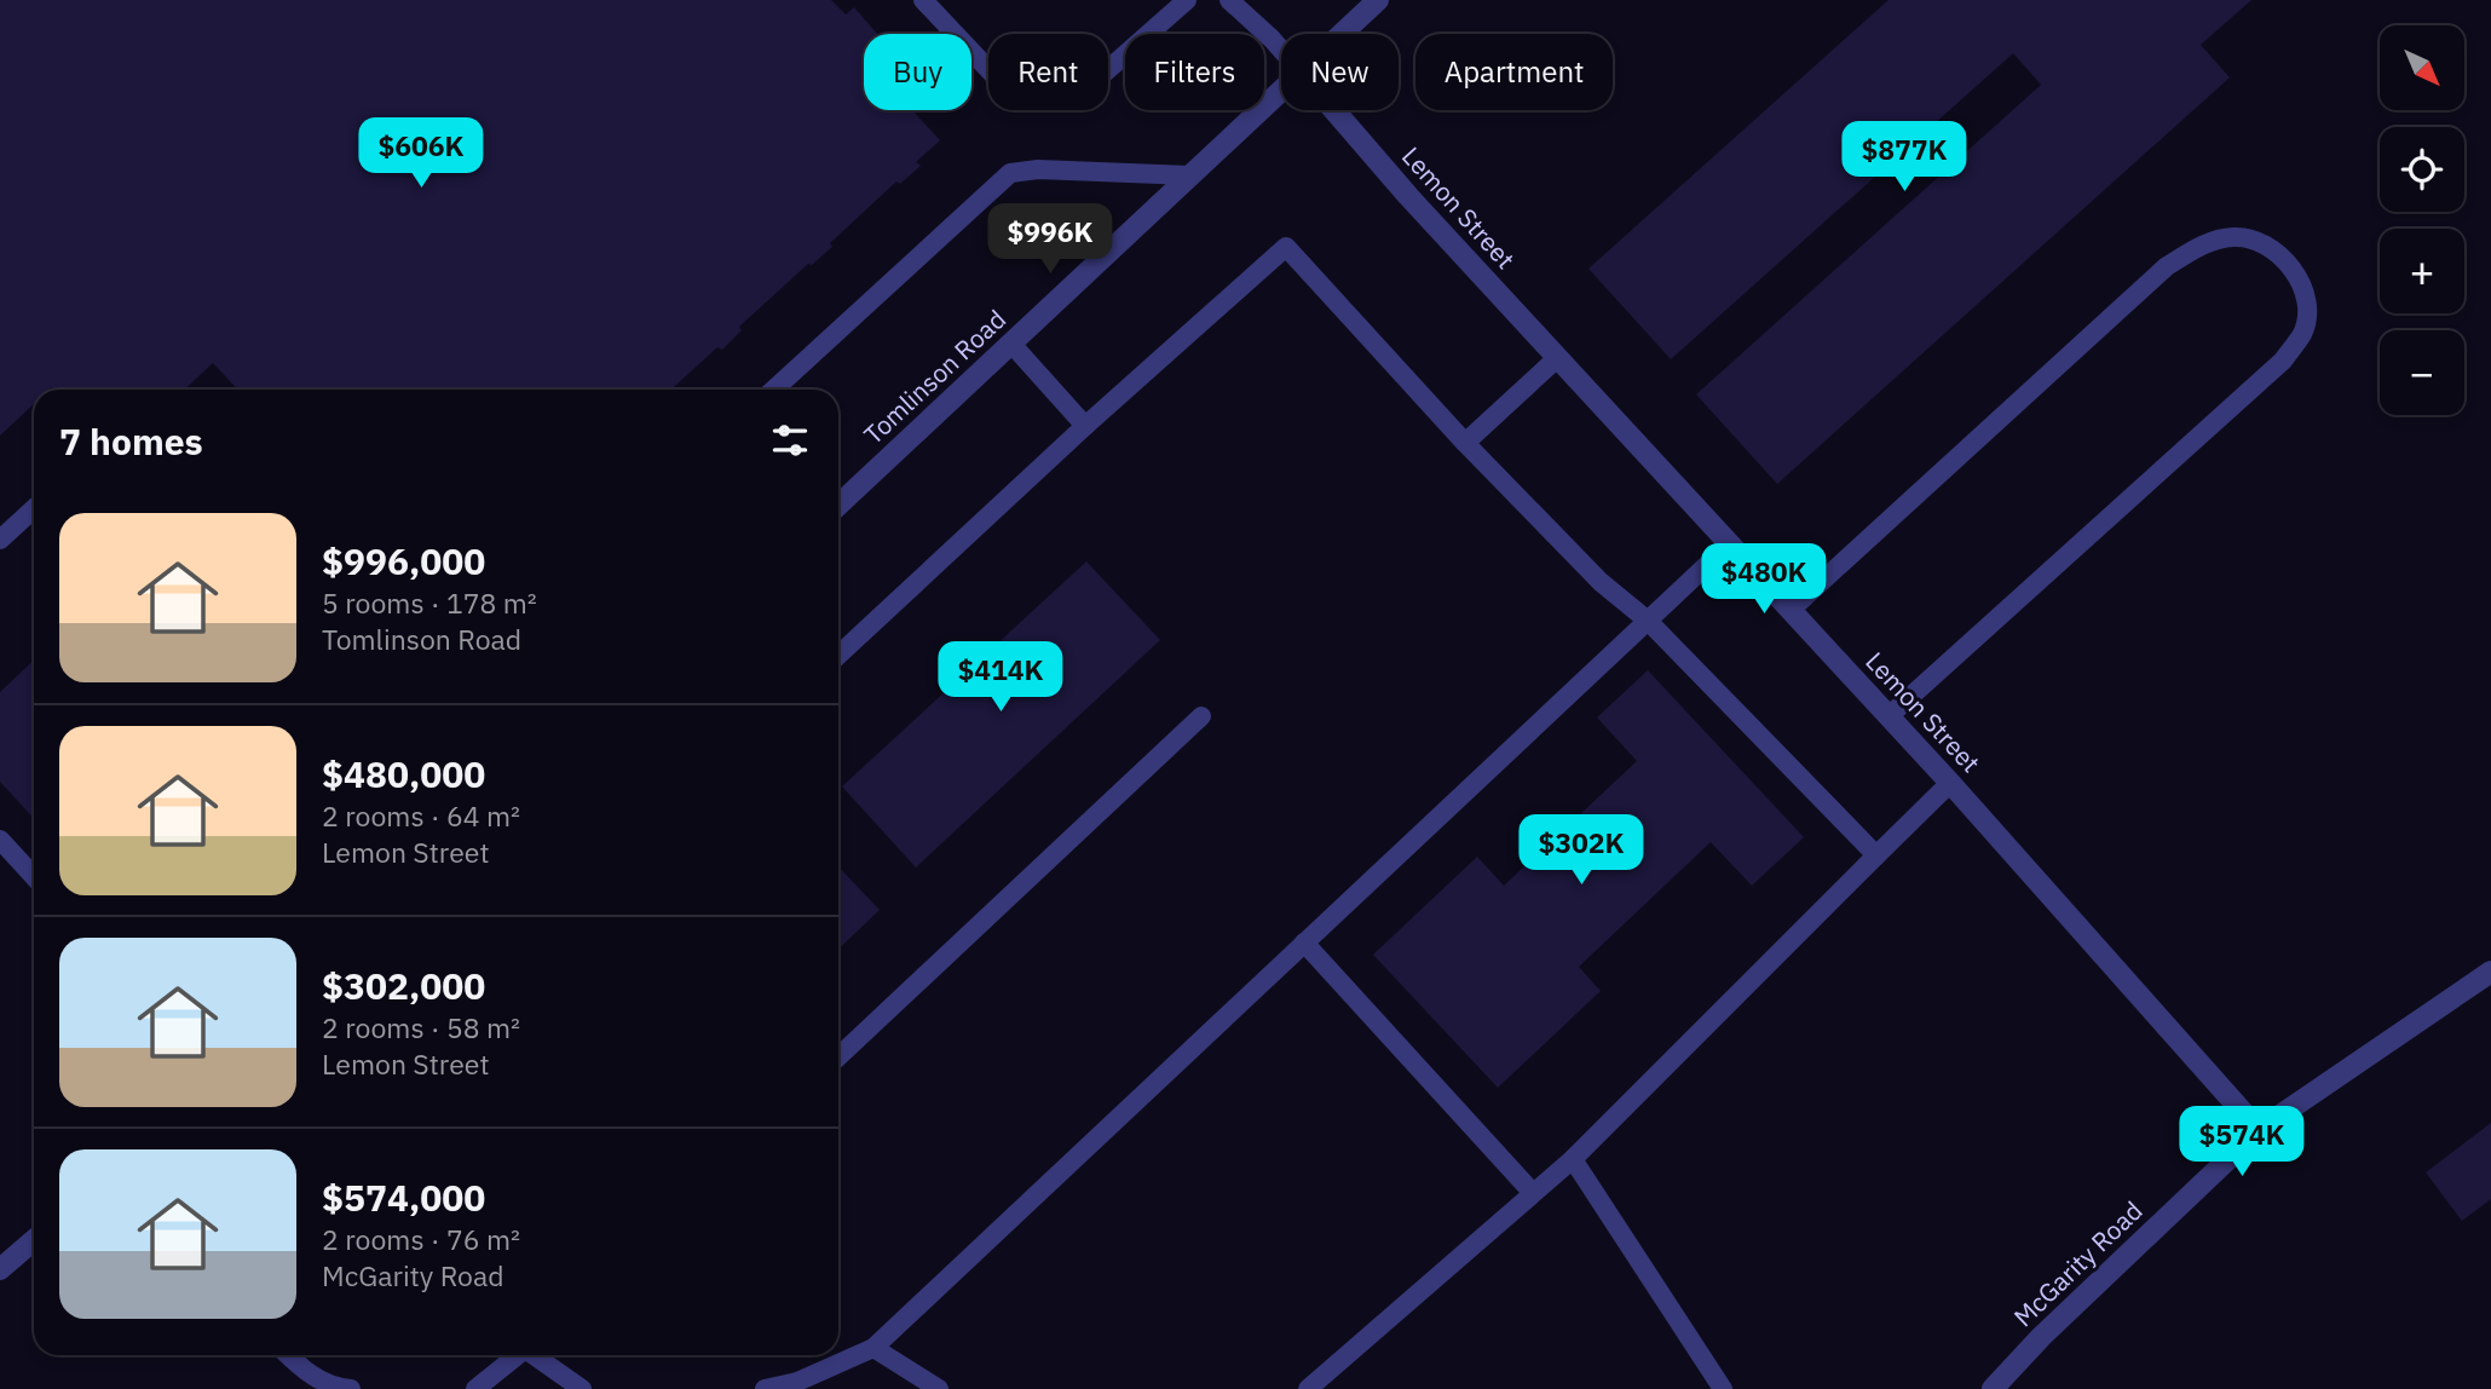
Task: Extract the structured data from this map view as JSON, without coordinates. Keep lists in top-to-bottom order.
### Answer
{
  "streets": {
    "street": ["Lemon Street", "Tomlinson Road", "McGarity Road"]
  },
  "crossings": [
    ["Lemon Street", "McGarity Road"]
  ],
  "north": "bottom right",
  "page": {
    "map_buttons": ["+", "−"],
    "chip": [
      "Buy",
      "Rent",
      "Filters",
      "New",
      "Apartment"
    ],
    "price": [
      "$606K",
      "$877K",
      "$996K",
      "$480K",
      "$414K",
      "$302K",
      "$574K"
    ],
    "heading": "7 homes",
    "list": [
      {
        "name": "$996,000",
        "note": "5 rooms · 178 m² · Tomlinson Road"
      },
      {
        "name": "$480,000",
        "note": "2 rooms · 64 m² · Lemon Street"
      },
      {
        "name": "$302,000",
        "note": "2 rooms · 58 m² · Lemon Street"
      },
      {
        "name": "$574,000",
        "note": "2 rooms · 76 m² · McGarity Road"
      }
    ]
  }
}
